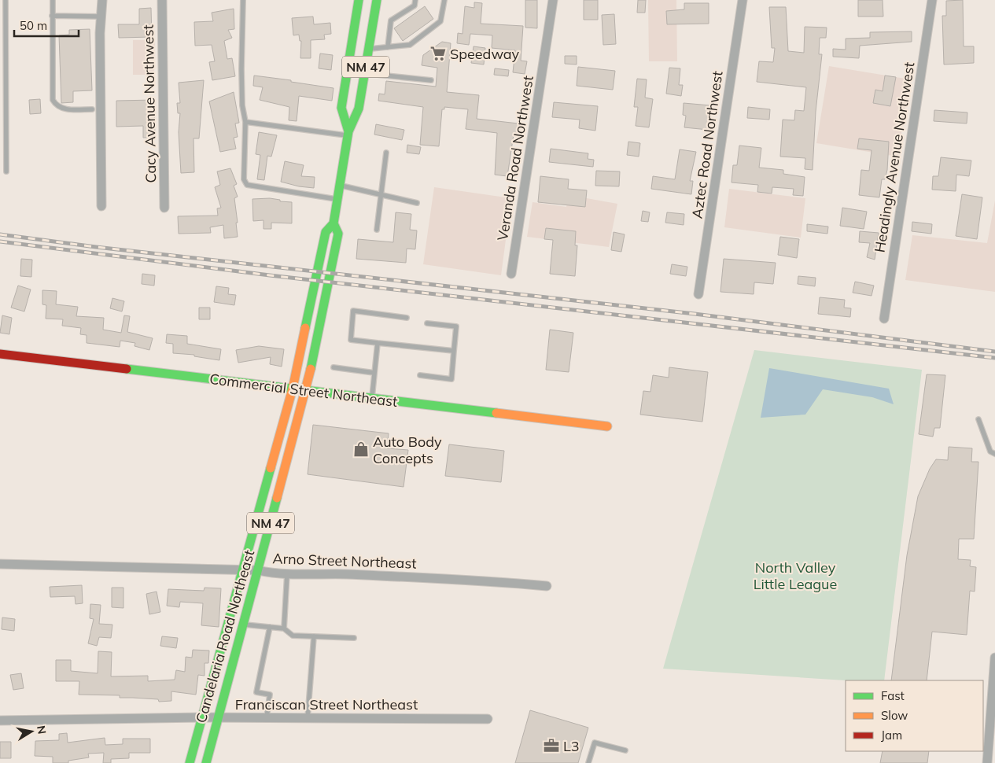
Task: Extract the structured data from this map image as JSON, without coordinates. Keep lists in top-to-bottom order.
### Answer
{
  "streets": {
    "main road": ["NM 47", "Commercial Street Northeast", "Candelaria Road Northeast"],
    "street": [
      "Cacy Avenue Northwest",
      "Aztec Road Northwest",
      "Headingly Avenue Northwest",
      "Veranda Road Northwest",
      "Arno Street Northeast",
      "Franciscan Street Northeast"
    ]
  },
  "crossings": [
    ["NM 47", "Candelaria Road Northeast"],
    ["Commercial Street Northeast", "Candelaria Road Northeast"],
    ["Arno Street Northeast", "Candelaria Road Northeast"],
    ["Candelaria Road Northeast", "Franciscan Street Northeast"]
  ],
  "parks": ["North Valley Little League"],
  "places": {
    "supermarket": ["Speedway"],
    "shop": ["Auto Body Concepts"],
    "office": ["L3"]
  },
  "legend": ["Fast", "Slow", "Jam"],
  "scale_bar": "50 m",
  "north": "right"
}
